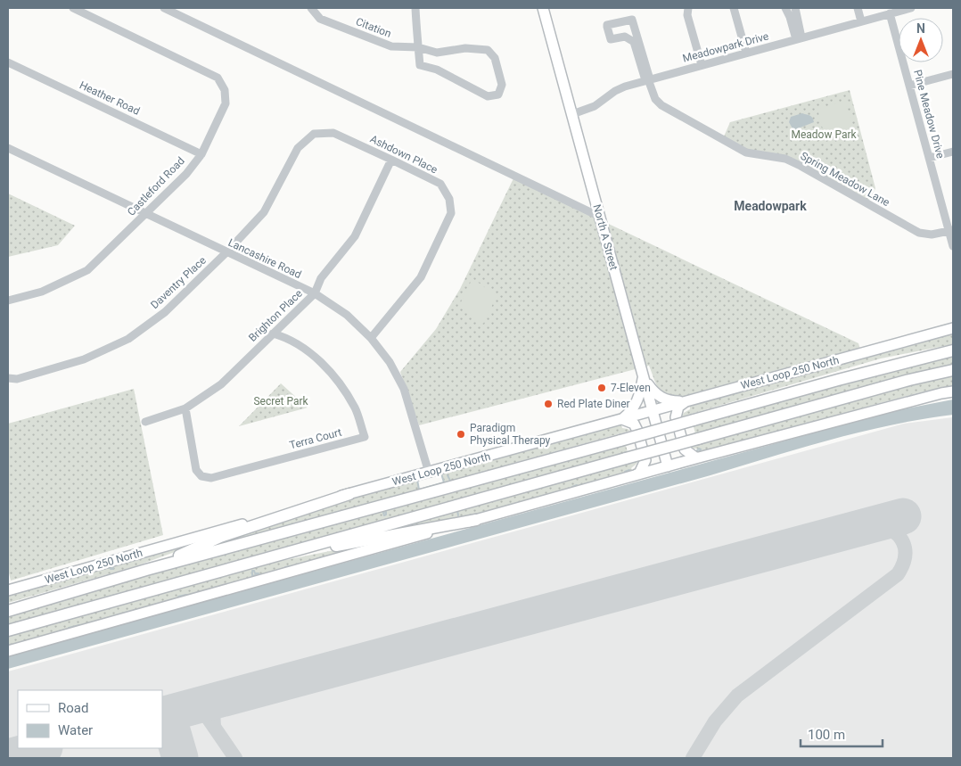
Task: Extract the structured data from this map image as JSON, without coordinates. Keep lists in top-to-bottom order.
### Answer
{
  "streets": {
    "main road": ["North A Street", "West Loop 250 North"],
    "street": [
      "Citation",
      "Meadowpark Drive",
      "Heather Road",
      "Pine Meadow Drive",
      "Ashdown Place",
      "Spring Meadow Lane",
      "Castleford Road",
      "Lancashire Road",
      "Daventry Place",
      "Brighton Place",
      "Terra Court"
    ]
  },
  "crossings": [
    ["Meadowpark Drive", "Pine Meadow Drive"],
    ["Meadowpark Drive", "Spring Meadow Lane"],
    ["Meadowpark Drive", "North A Street"],
    ["Heather Road", "Castleford Road"],
    ["Pine Meadow Drive", "Spring Meadow Lane"],
    ["Ashdown Place", "Lancashire Road"],
    ["Ashdown Place", "Daventry Place"],
    ["Ashdown Place", "Brighton Place"],
    ["Castleford Road", "Lancashire Road"],
    ["North A Street", "West Loop 250 North"],
    ["Lancashire Road", "Daventry Place"],
    ["Lancashire Road", "Brighton Place"],
    ["Lancashire Road", "West Loop 250 North"],
    ["Brighton Place", "Terra Court"]
  ],
  "districts": ["Meadowpark"],
  "parks": ["Meadow Park", "Secret Park"],
  "places": ["7-Eleven", "Red Plate Diner", "Paradigm Physical Therapy"],
  "legend": ["Road", "Water"],
  "scale_bar": "100 m",
  "north": "top"
}
